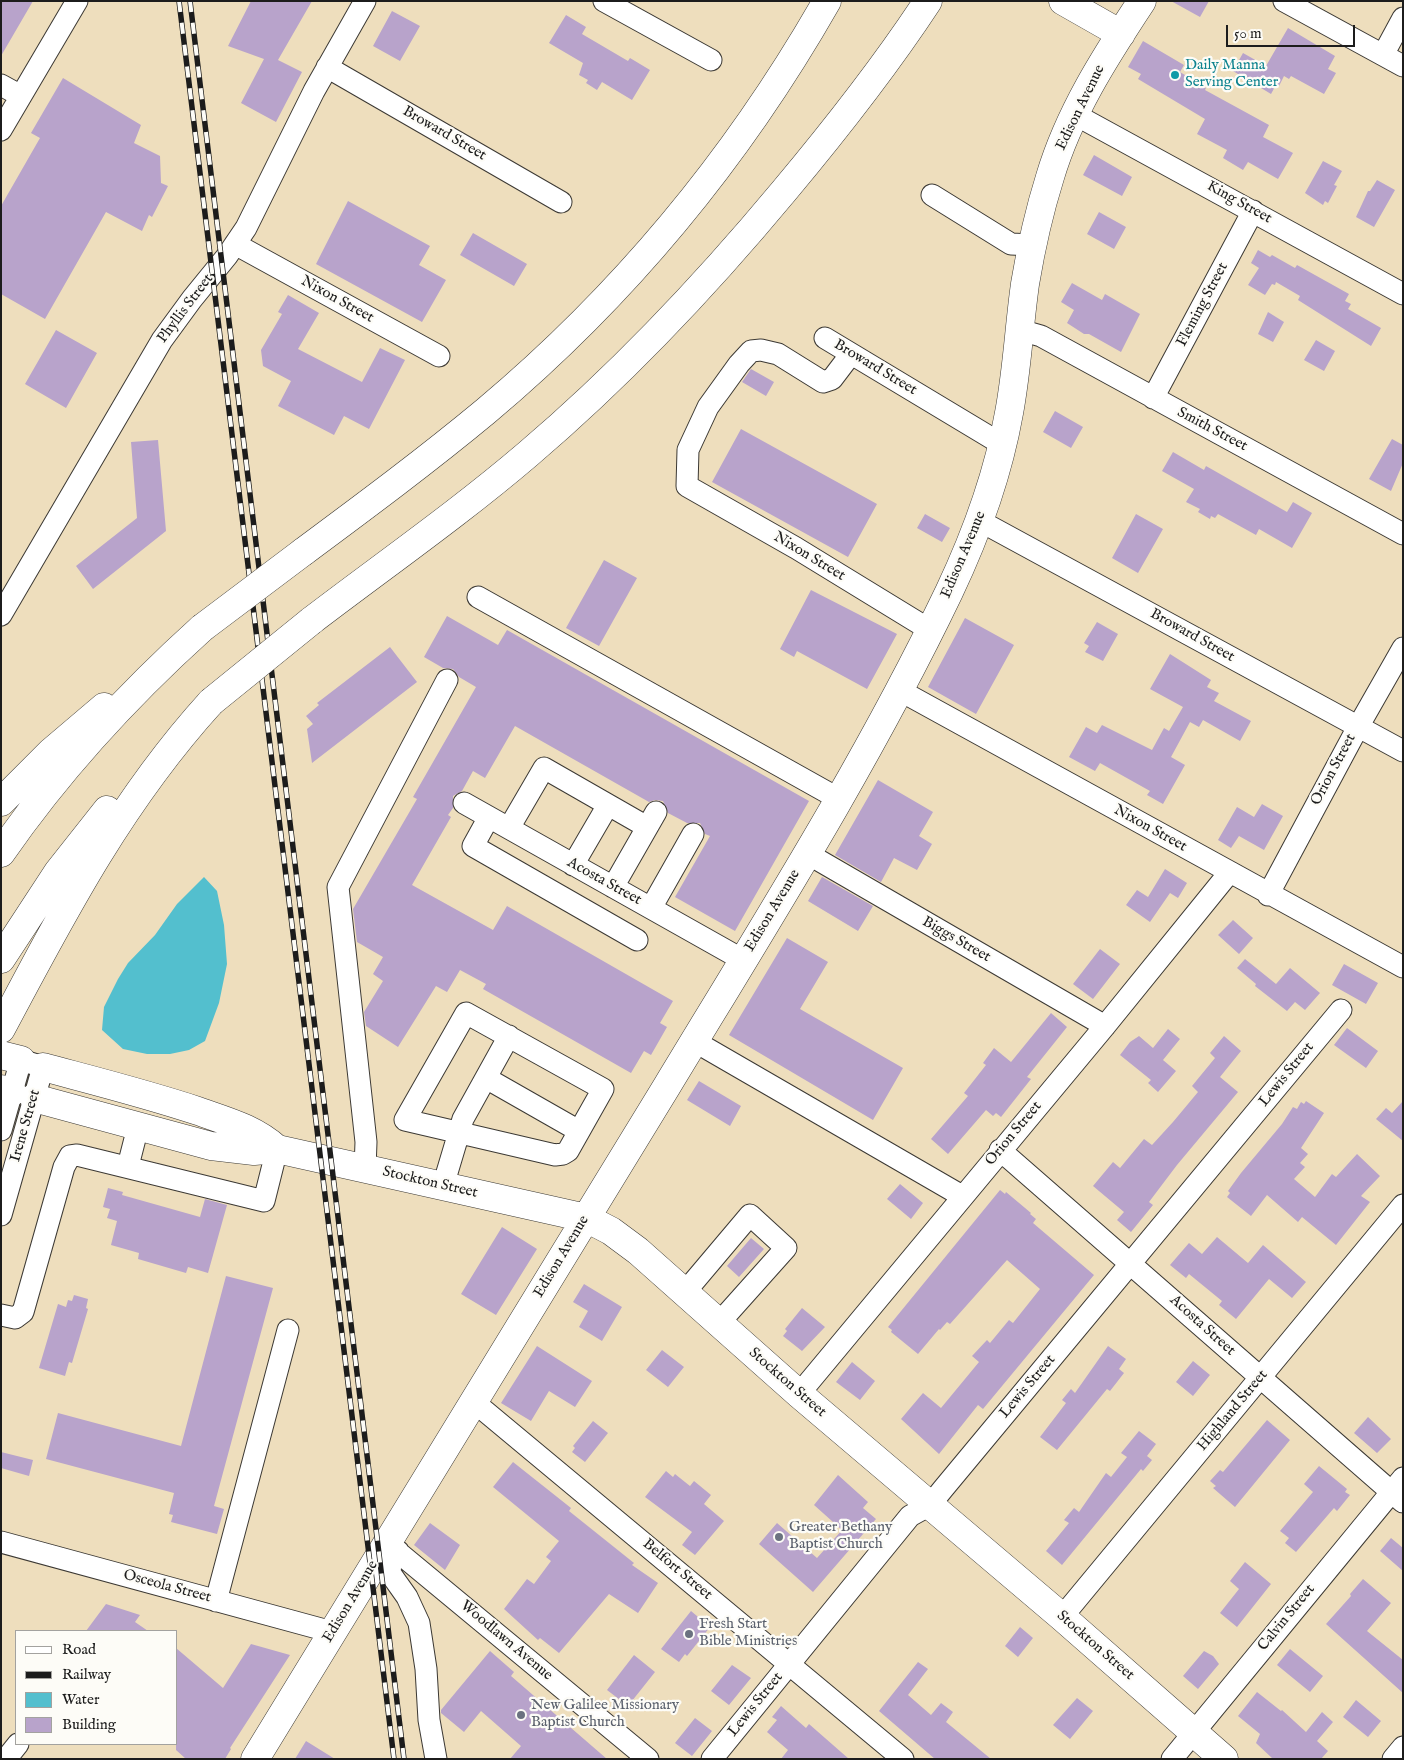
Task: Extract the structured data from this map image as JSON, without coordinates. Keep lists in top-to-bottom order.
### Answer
{
  "streets": {
    "main road": ["Edison Avenue", "Stockton Street"],
    "street": [
      "Broward Street",
      "King Street",
      "Nixon Street",
      "Fleming Street",
      "Phyllis Street",
      "Smith Street",
      "Orion Street",
      "Acosta Street",
      "Biggs Street",
      "Lewis Street",
      "Irene Street",
      "Highland Street",
      "Belfort Street",
      "Osceola Street",
      "Calvin Street",
      "Woodlawn Avenue"
    ]
  },
  "crossings": [
    ["Edison Avenue", "Broward Street"],
    ["Edison Avenue", "King Street"],
    ["Edison Avenue", "Nixon Street"],
    ["Edison Avenue", "Smith Street"],
    ["Edison Avenue", "Acosta Street"],
    ["Edison Avenue", "Biggs Street"],
    ["Edison Avenue", "Stockton Street"],
    ["Edison Avenue", "Belfort Street"],
    ["Edison Avenue", "Osceola Street"],
    ["Edison Avenue", "Woodlawn Avenue"],
    ["Broward Street", "Nixon Street"],
    ["Broward Street", "Phyllis Street"],
    ["Broward Street", "Orion Street"],
    ["King Street", "Fleming Street"],
    ["Nixon Street", "Phyllis Street"],
    ["Nixon Street", "Orion Street"],
    ["Fleming Street", "Smith Street"],
    ["Orion Street", "Acosta Street"],
    ["Orion Street", "Biggs Street"],
    ["Orion Street", "Stockton Street"],
    ["Acosta Street", "Lewis Street"],
    ["Acosta Street", "Highland Street"],
    ["Acosta Street", "Calvin Street"],
    ["Lewis Street", "Stockton Street"],
    ["Lewis Street", "Belfort Street"],
    ["Irene Street", "Stockton Street"],
    ["Stockton Street", "Highland Street"],
    ["Stockton Street", "Calvin Street"]
  ],
  "places": [
    "Daily Manna Serving Center",
    "Greater Bethany Baptist Church",
    "Fresh Start Bible Ministries",
    "New Galilee Missionary Baptist Church"
  ],
  "legend": [
    "Road",
    "Railway",
    "Water",
    "Building"
  ],
  "scale_bar": "50 m"
}
